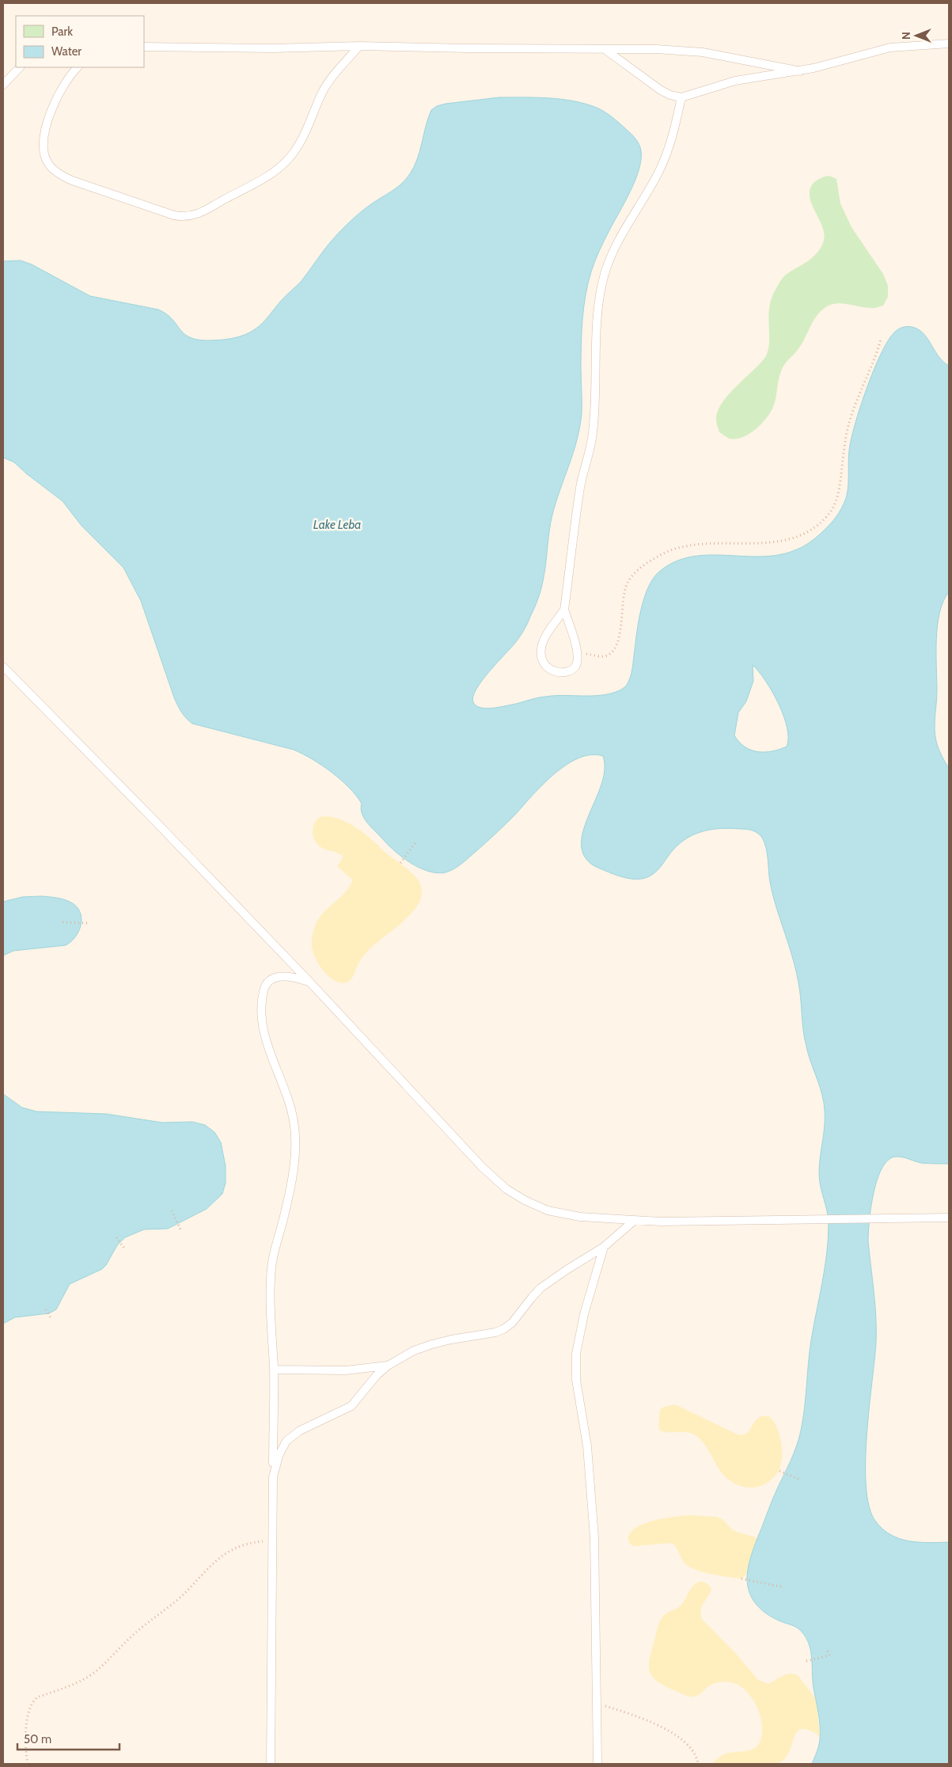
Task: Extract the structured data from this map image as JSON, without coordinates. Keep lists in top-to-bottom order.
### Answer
{
  "water": ["Lake Leba"],
  "legend": ["Park", "Water"],
  "scale_bar": "50 m",
  "north": "left"
}
